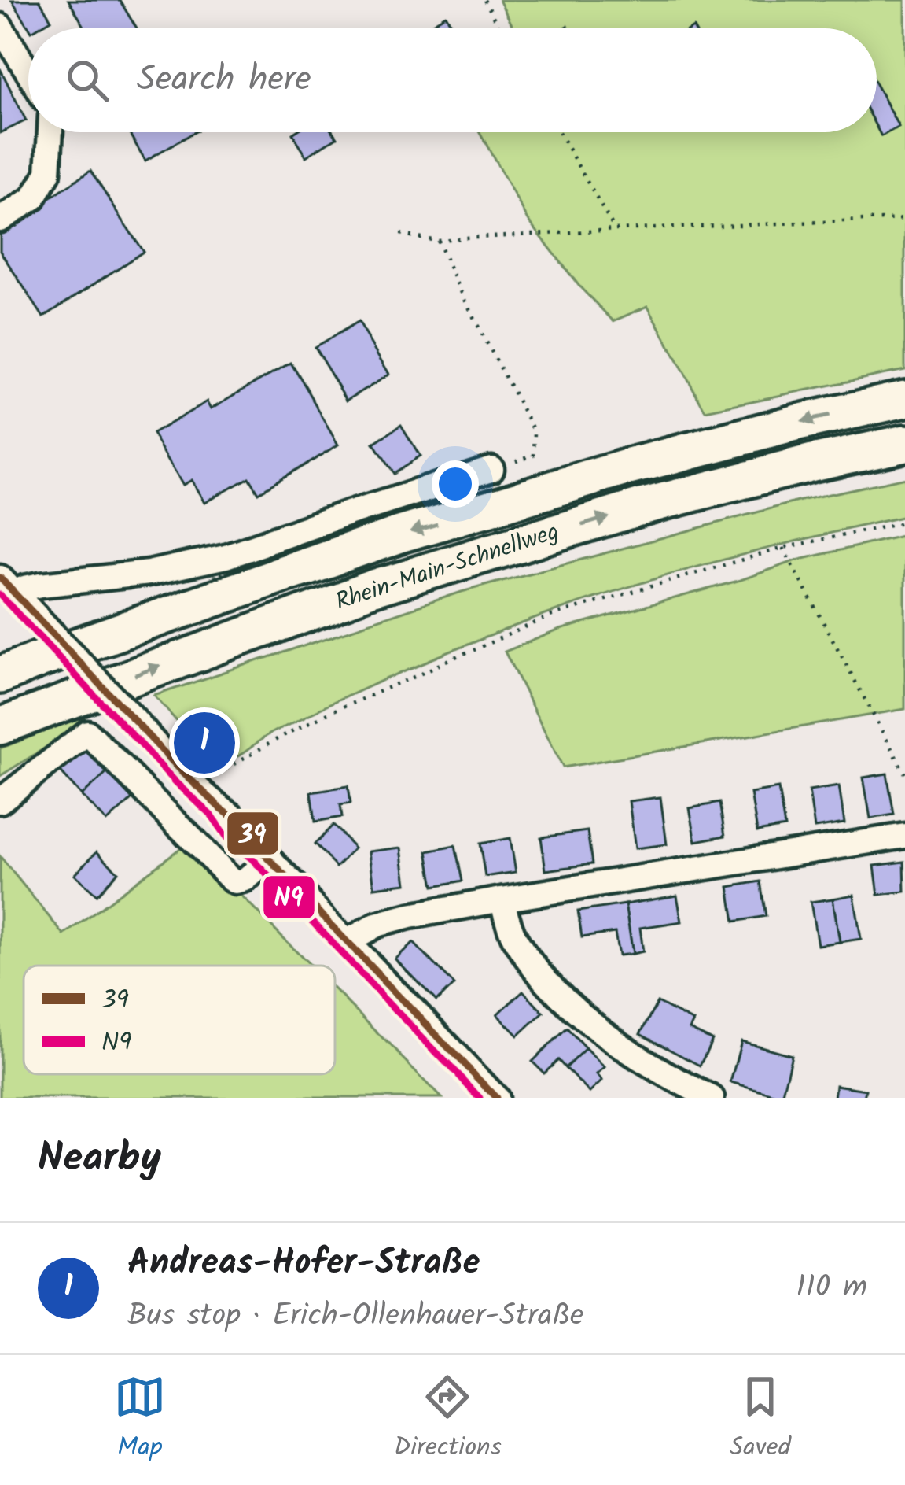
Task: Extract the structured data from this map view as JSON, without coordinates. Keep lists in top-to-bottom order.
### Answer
{
  "streets": {
    "highway": ["Rhein-Main-Schnellweg"]
  },
  "lines": ["transit line 39", "transit line N9"],
  "legend": ["39", "N9"],
  "page": {
    "search": "Search here",
    "pins": "1",
    "heading": "Nearby",
    "list": [
      {
        "mark": "1",
        "name": "Andreas-Hofer-Straße",
        "note": "Bus stop · Erich-Ollenhauer-Straße",
        "value": "110 m"
      }
    ],
    "nav": ["Map", "Directions", "Saved"]
  }
}
